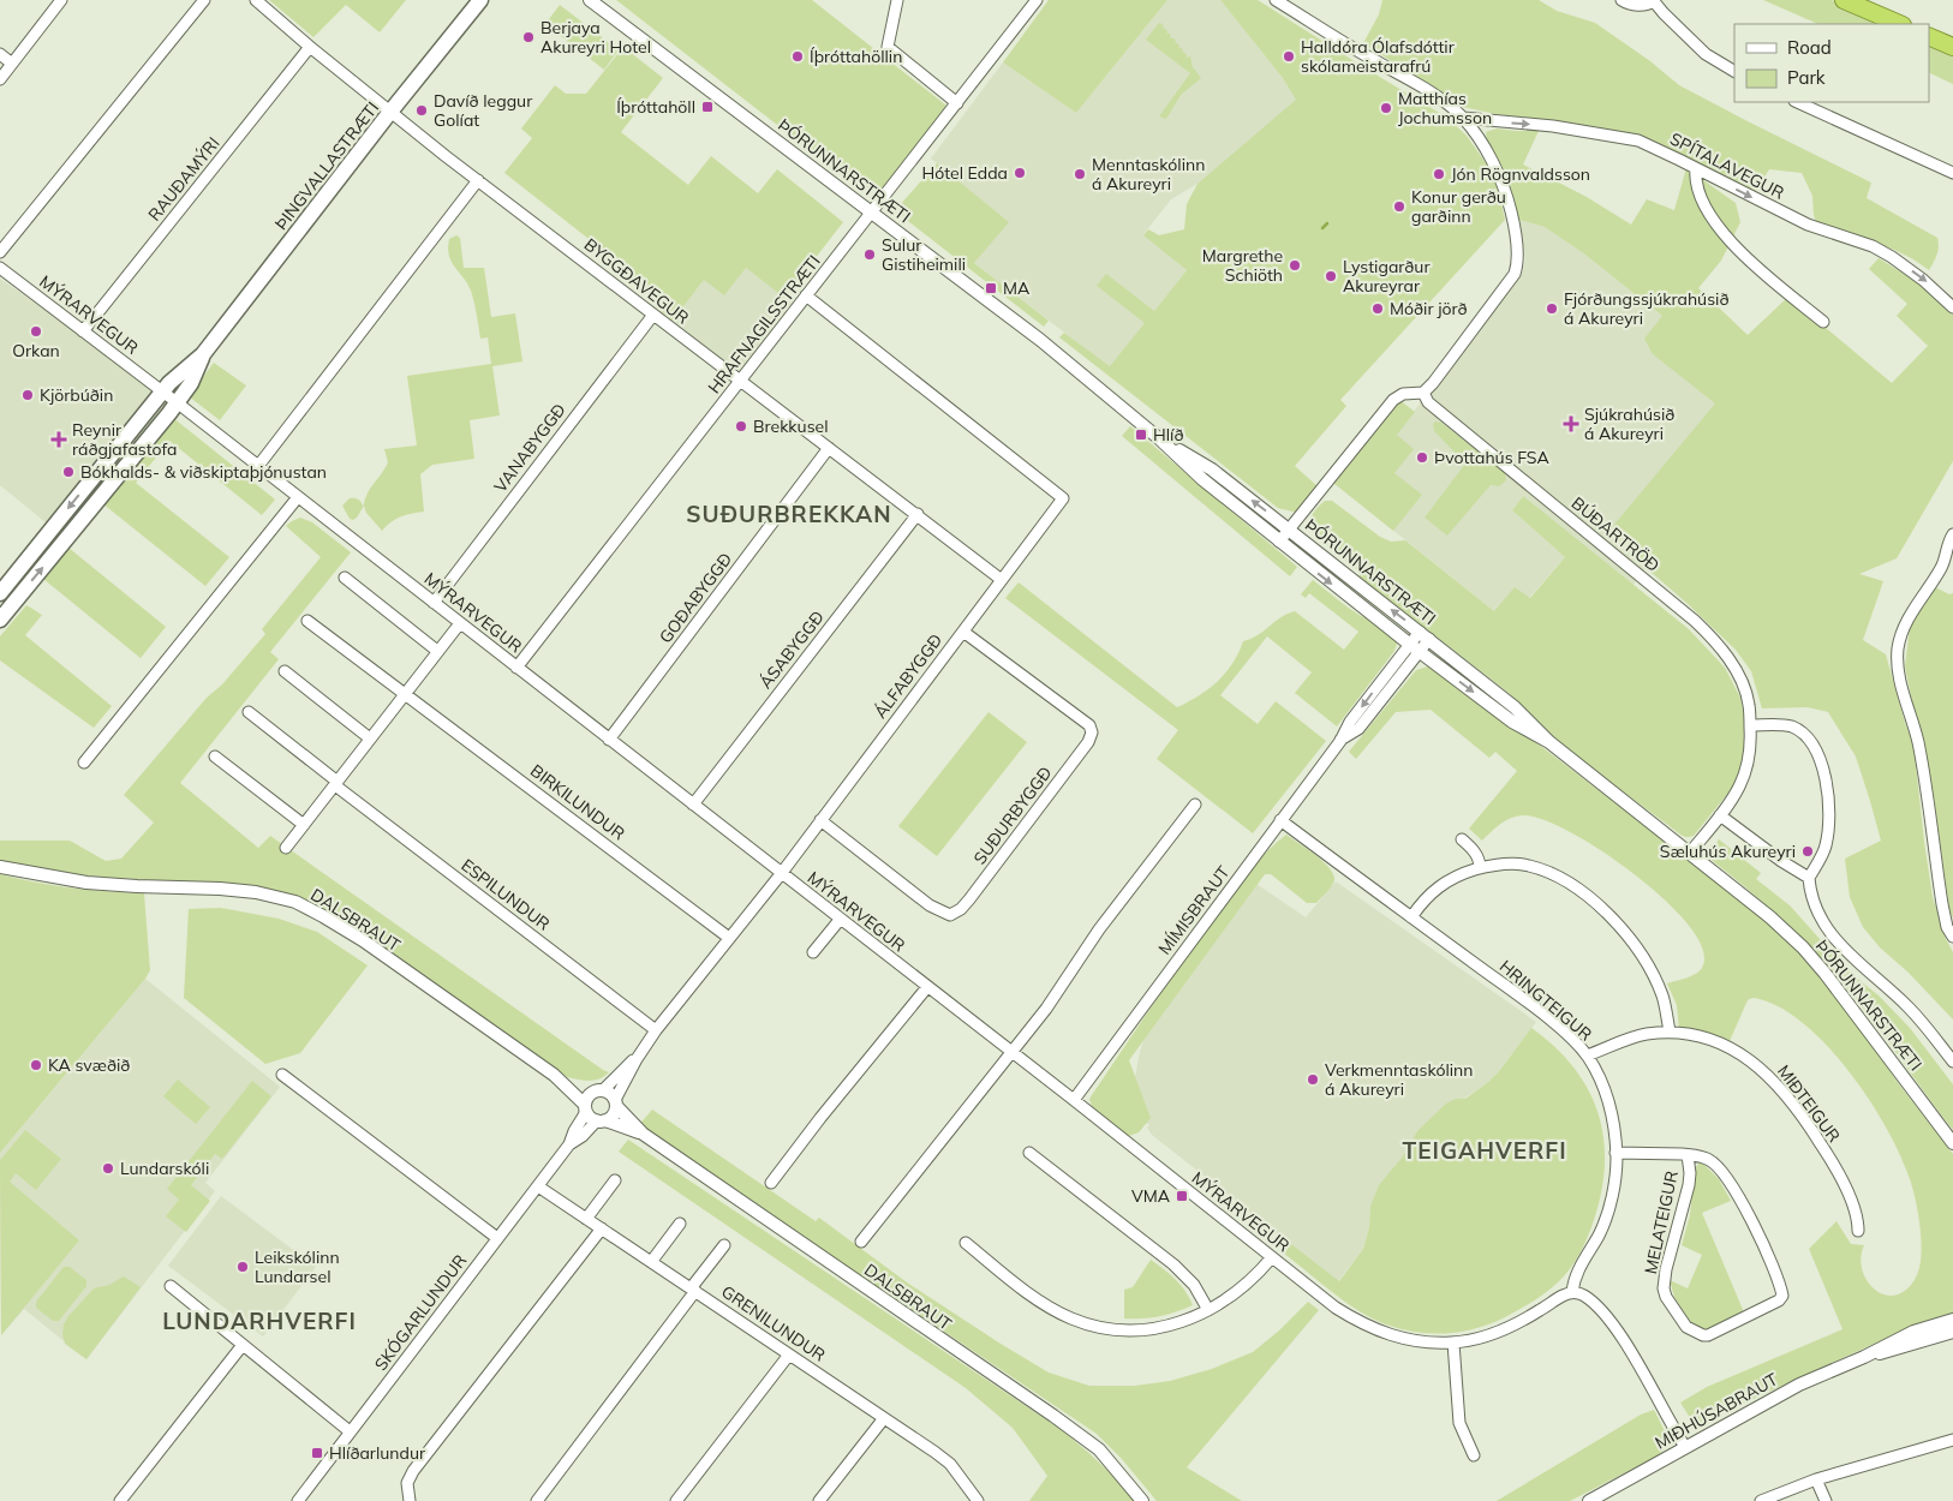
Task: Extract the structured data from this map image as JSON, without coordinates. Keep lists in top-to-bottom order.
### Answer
{
  "streets": {
    "main road": ["ÞINGVALLASTRÆTI"],
    "street": [
      "SPÍTALAVEGUR",
      "ÞÓRUNNARSTRÆTI",
      "RAUÐAMÝRI",
      "BYGGÐAVEGUR",
      "MÝRARVEGUR",
      "HRAFNAGILSSTRÆTI",
      "VANABYGGÐ",
      "BÚÐARTRÖÐ",
      "GOÐABYGGÐ",
      "ÁSABYGGÐ",
      "ÁLFABYGGÐ",
      "BIRKILUNDUR",
      "SUÐURBYGGÐ",
      "ESPILUNDUR",
      "MÍMISBRAUT",
      "DALSBRAUT",
      "HRINGTEIGUR",
      "MIÐTEIGUR",
      "MELATEIGUR",
      "SKÓGARLUNDUR",
      "GRENILUNDUR",
      "MIÐHÚSABRAUT"
    ]
  },
  "crossings": [
    ["ÞINGVALLASTRÆTI", "BYGGÐAVEGUR"],
    ["ÞINGVALLASTRÆTI", "MÝRARVEGUR"],
    ["ÞÓRUNNARSTRÆTI", "HRAFNAGILSSTRÆTI"],
    ["ÞÓRUNNARSTRÆTI", "BÚÐARTRÖÐ"],
    ["ÞÓRUNNARSTRÆTI", "MÍMISBRAUT"],
    ["RAUÐAMÝRI", "BYGGÐAVEGUR"],
    ["RAUÐAMÝRI", "MÝRARVEGUR"],
    ["BYGGÐAVEGUR", "HRAFNAGILSSTRÆTI"],
    ["BYGGÐAVEGUR", "VANABYGGÐ"],
    ["BYGGÐAVEGUR", "GOÐABYGGÐ"],
    ["BYGGÐAVEGUR", "ÁSABYGGÐ"],
    ["BYGGÐAVEGUR", "ÁLFABYGGÐ"],
    ["MÝRARVEGUR", "HRAFNAGILSSTRÆTI"],
    ["MÝRARVEGUR", "VANABYGGÐ"],
    ["MÝRARVEGUR", "GOÐABYGGÐ"],
    ["MÝRARVEGUR", "ÁSABYGGÐ"],
    ["MÝRARVEGUR", "ÁLFABYGGÐ"],
    ["MÝRARVEGUR", "MÍMISBRAUT"],
    ["MÝRARVEGUR", "HRINGTEIGUR"],
    ["HRAFNAGILSSTRÆTI", "ÁLFABYGGÐ"],
    ["ÁLFABYGGÐ", "SUÐURBYGGÐ"],
    ["MÍMISBRAUT", "HRINGTEIGUR"],
    ["DALSBRAUT", "SKÓGARLUNDUR"],
    ["HRINGTEIGUR", "MIÐTEIGUR"],
    ["HRINGTEIGUR", "MELATEIGUR"],
    ["SKÓGARLUNDUR", "GRENILUNDUR"]
  ],
  "one_way": ["SPÍTALAVEGUR"],
  "districts": ["SUÐURBREKKAN", "TEIGAHVERFI", "LUNDARHVERFI"],
  "places": {
    "other": [
      "Berjaya Akureyri Hotel",
      "Íþróttahöllin",
      "Halldóra Ólafsdóttir skólameistarafrú",
      "Matthías Jochumsson",
      "Davíð leggur Golíat",
      "Hótel Edda",
      "Menntaskólinn á Akureyri",
      "Jón Rögnvaldsson",
      "Konur gerðu garðinn",
      "Sulur Gistiheimili",
      "Margrethe Schiöth",
      "Lystigarður Akureyrar",
      "Móðir jörð",
      "Fjórðungssjúkrahúsið á Akureyri",
      "Orkan",
      "Kjörbúðin",
      "Brekkusel",
      "Þvottahús FSA",
      "Bókhalds- & viðskiptaþjónustan",
      "Sæluhús Akureyri",
      "KA svæðið",
      "Verkmenntaskólinn á Akureyri",
      "Lundarskóli",
      "Leikskólinn Lundarsel"
    ],
    "transit": [
      "Íþróttahöll",
      "MA",
      "Hlíð",
      "VMA",
      "Hlíðarlundur"
    ],
    "health": ["Sjúkrahúsið á Akureyri", "Reynir ráðgjafastofa"]
  },
  "legend": ["Road", "Park"]
}
